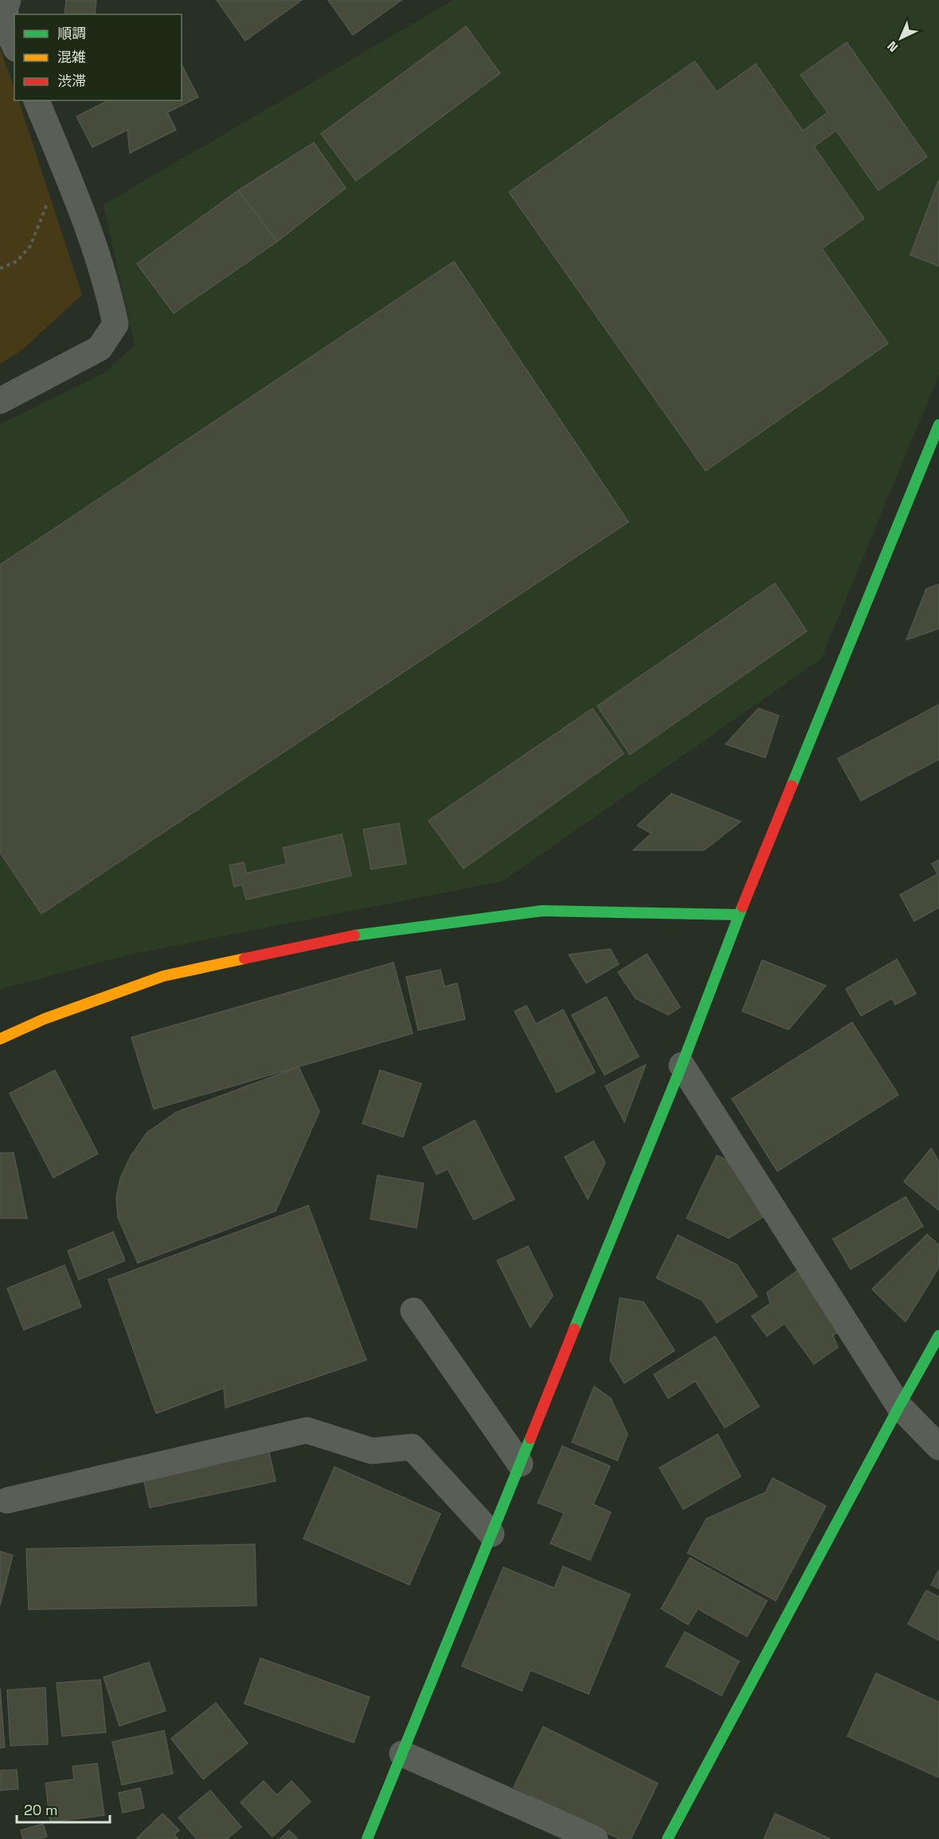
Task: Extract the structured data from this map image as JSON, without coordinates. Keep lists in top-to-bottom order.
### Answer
{
  "legend": ["順調", "混雑", "渋滞"],
  "scale_bar": "20 m",
  "north": "bottom left"
}
